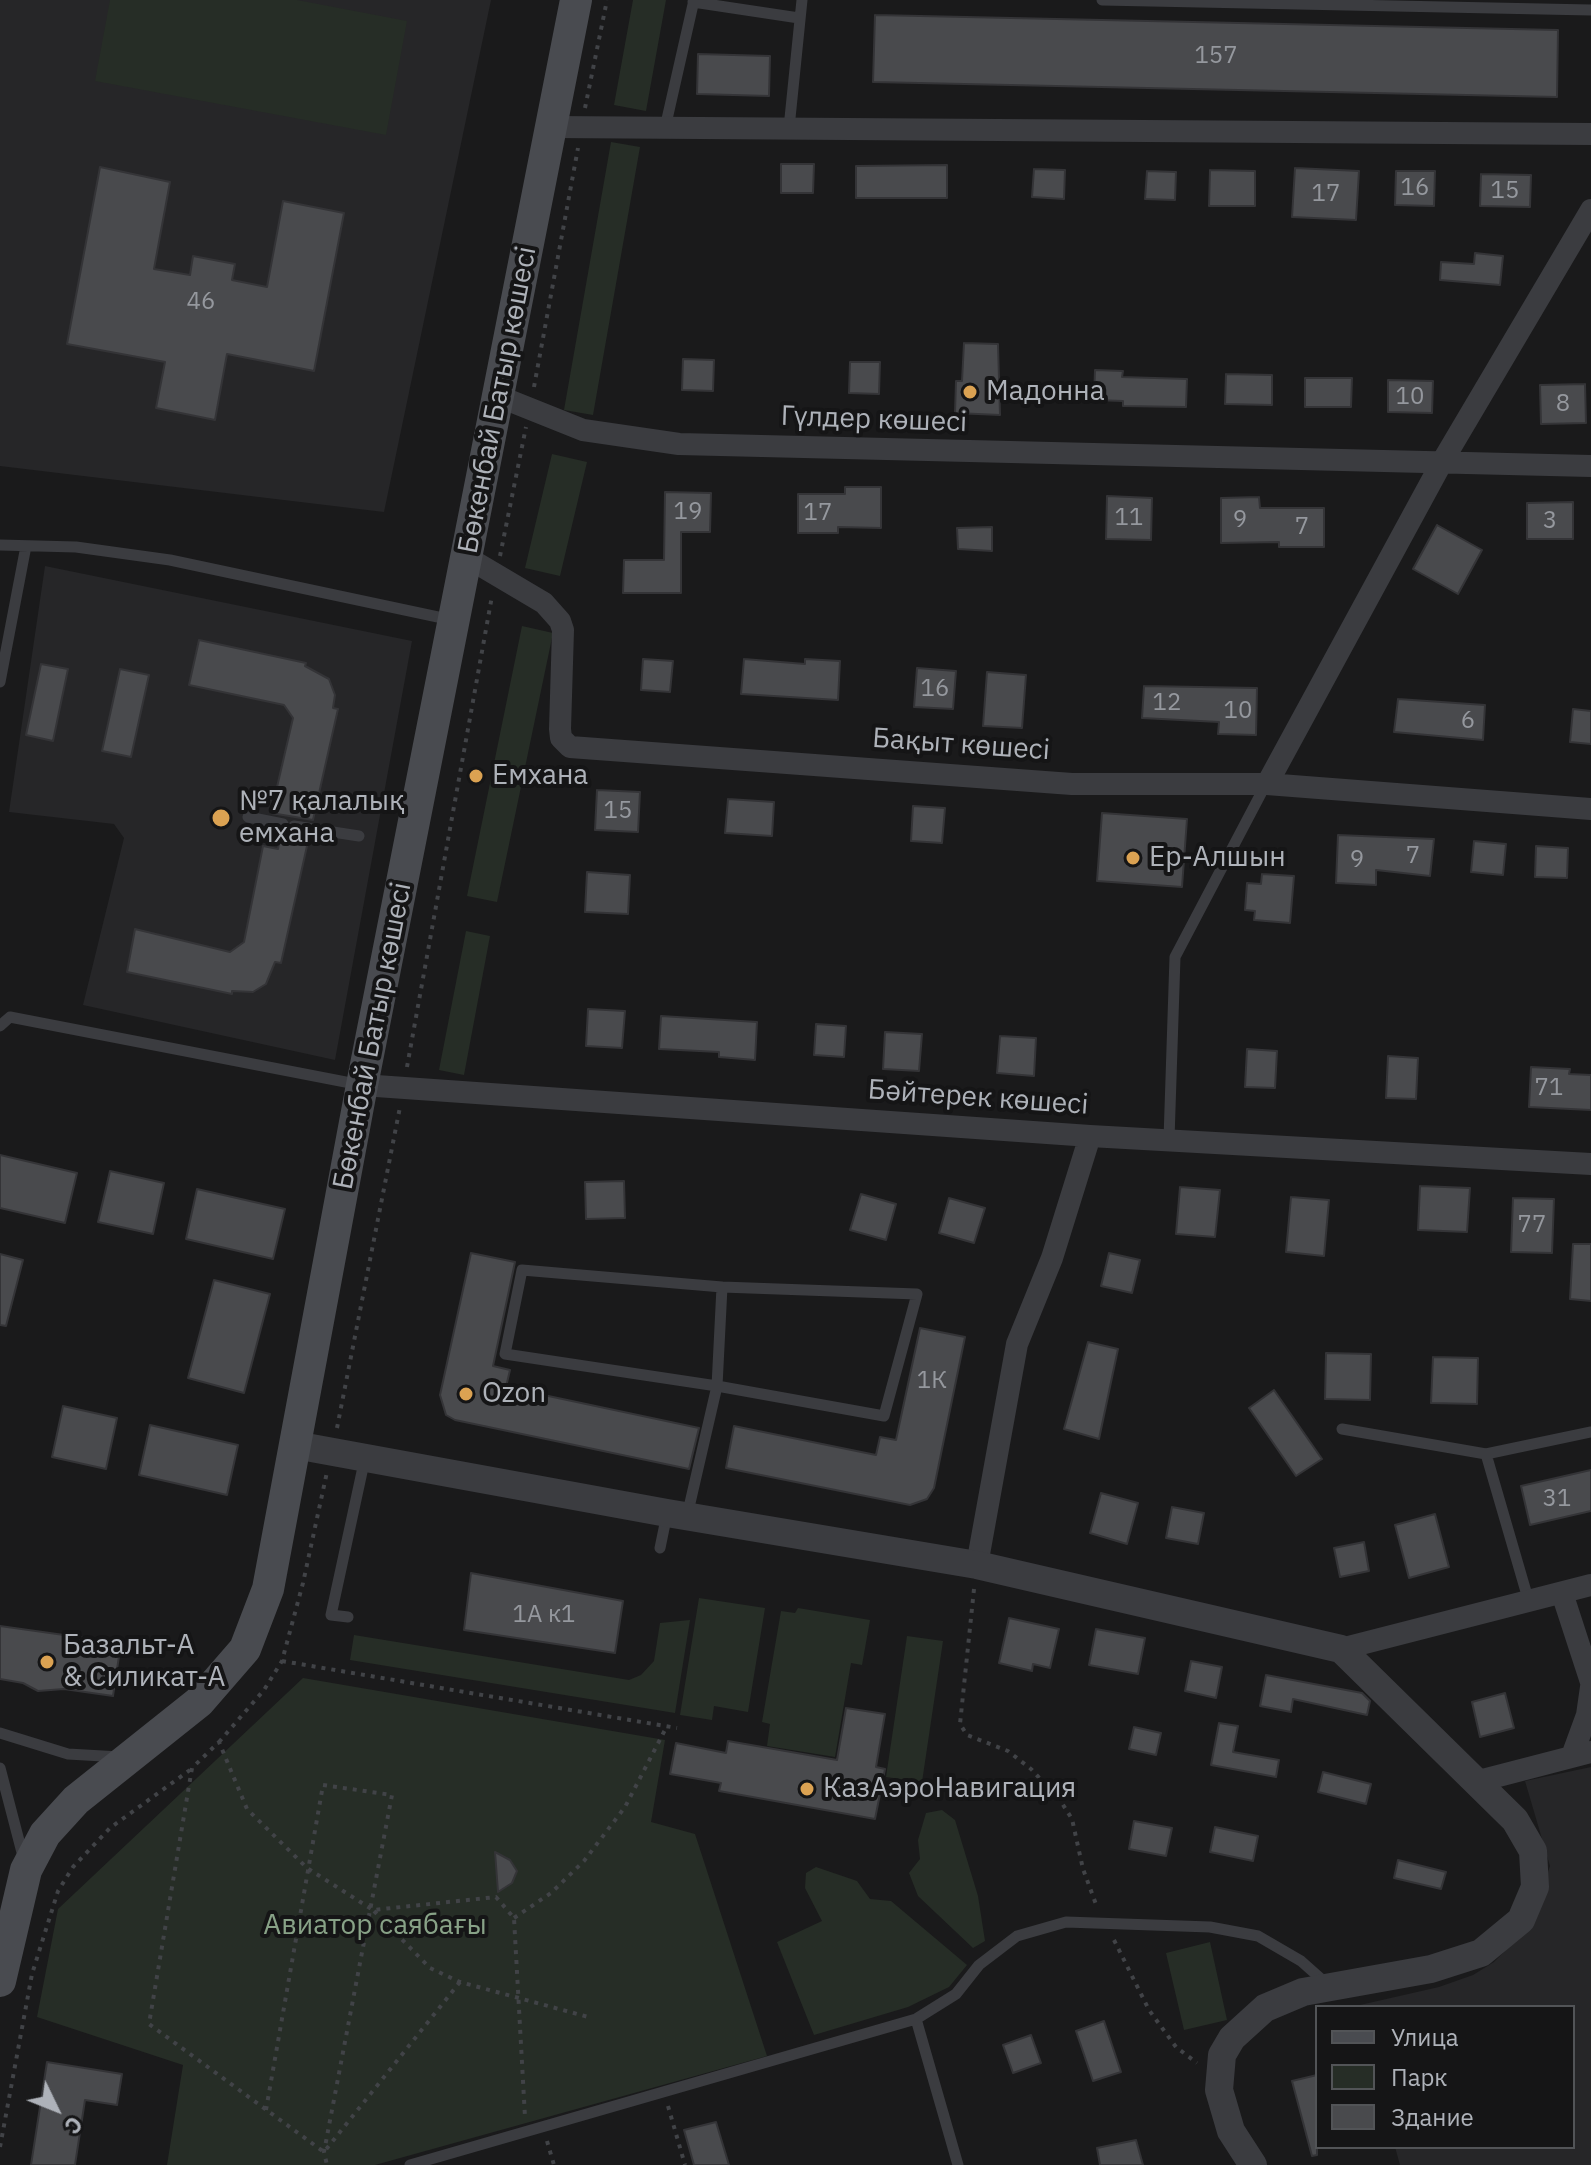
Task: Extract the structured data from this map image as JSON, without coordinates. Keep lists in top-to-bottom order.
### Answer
{
  "streets": {
    "main road": ["Бөкенбай Батыр көшесі"],
    "street": ["Гүлдер көшесі", "Бақыт көшесі", "Бәйтерек көшесі"]
  },
  "crossings": [
    ["Бөкенбай Батыр көшесі", "Гүлдер көшесі"],
    ["Бөкенбай Батыр көшесі", "Бақыт көшесі"],
    ["Бөкенбай Батыр көшесі", "Бәйтерек көшесі"]
  ],
  "parks": ["Авиатор саябағы"],
  "places": [
    "Мадонна",
    "Емхана",
    "№7 қалалық емхана",
    "Ер-Алшын",
    "Ozon",
    "Базальт-А & Силикат-А",
    "КазАэроНавигация"
  ],
  "house_numbers": [
    "157",
    "16",
    "15",
    "17",
    "46",
    "10",
    "8",
    "19",
    "17",
    "11",
    "9",
    "3",
    "7",
    "16",
    "12",
    "10",
    "6",
    "15",
    "7",
    "9",
    "71",
    "77",
    "1К",
    "31",
    "1А к1"
  ],
  "legend": ["Улица", "Парк", "Здание"],
  "north": "bottom right"
}
